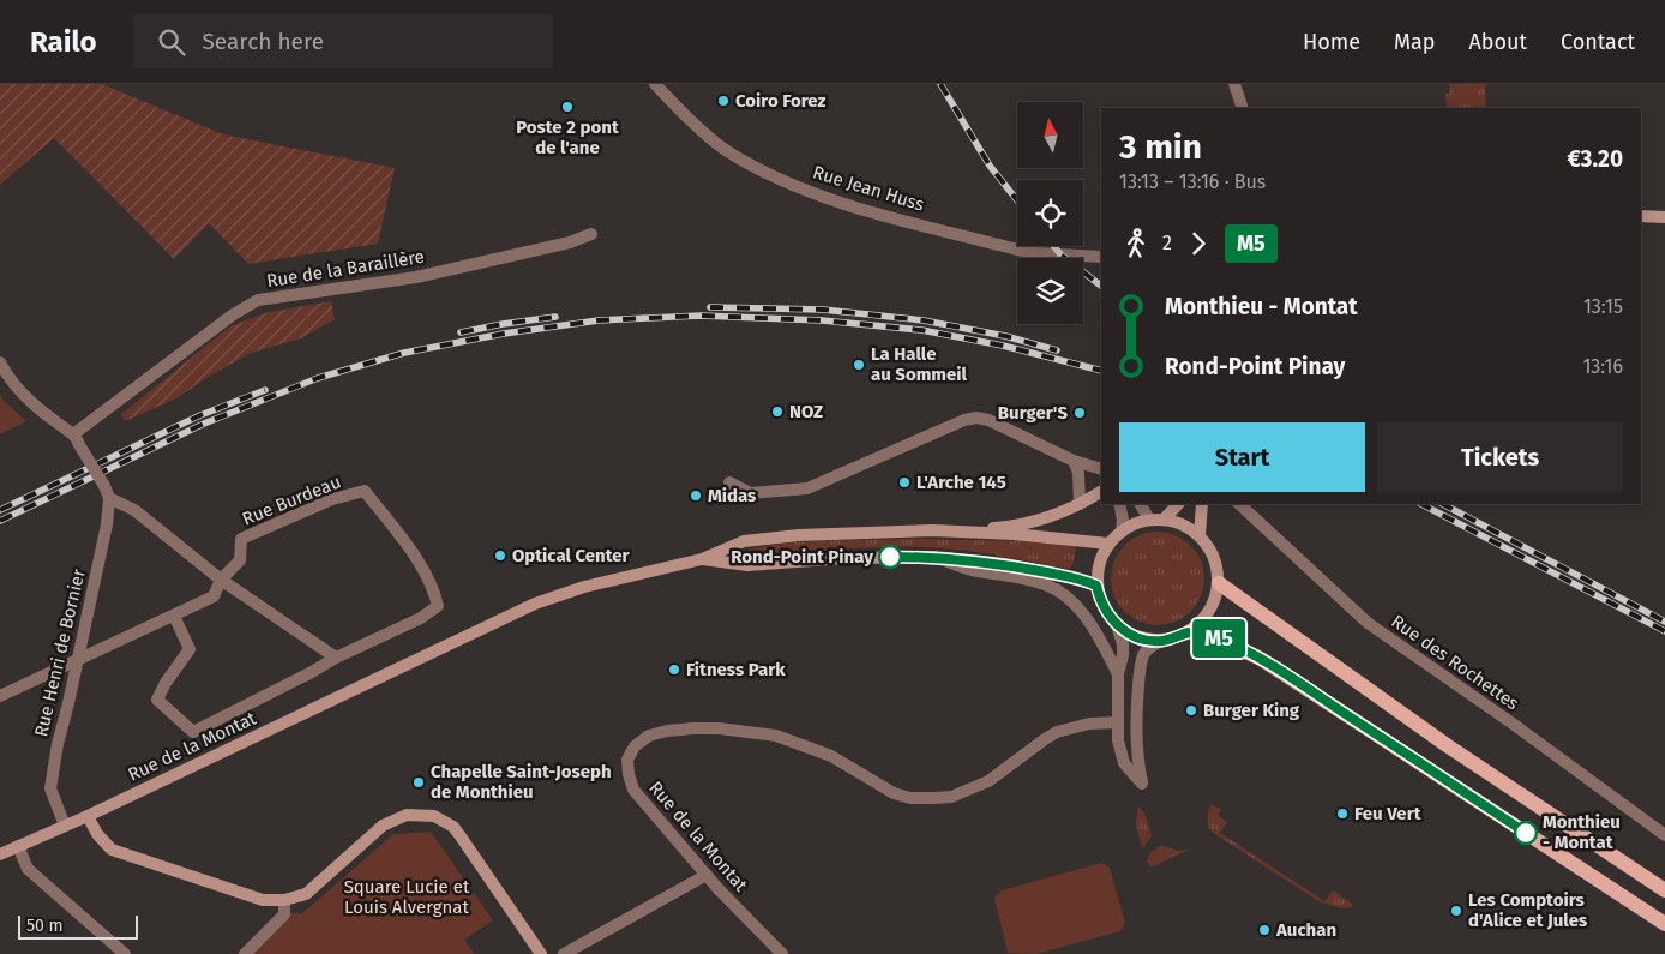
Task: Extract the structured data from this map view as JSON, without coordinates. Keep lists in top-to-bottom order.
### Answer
{
  "streets": {
    "main road": ["Rue de la Montat"],
    "street": [
      "Rue Jean Huss",
      "Rue de la Baraillère",
      "Rue Burdeau",
      "Rue Henri de Bornier",
      "Rue des Rochettes"
    ]
  },
  "crossings": [
    ["Rue de la Baraillère", "Rue Henri de Bornier"],
    ["Rue Henri de Bornier", "Rue de la Montat"]
  ],
  "parks": ["Square Lucie et Louis Alvergnat"],
  "places": [
    "Coiro Forez",
    "Poste 2 pont de l'ane",
    "La Halle au Sommeil",
    "NOZ",
    "Burger'S",
    "L'Arche 145",
    "Midas",
    "Optical Center",
    "Rond-Point Pinay",
    "Fitness Park",
    "Burger King",
    "Chapelle Saint-Joseph de Monthieu",
    "Feu Vert",
    "Monthieu - Montat",
    "Les Comptoirs d'Alice et Jules",
    "Auchan"
  ],
  "lines": ["bus line M5"],
  "scale_bar": "50 m",
  "north": "top",
  "page": {
    "header": "Railo",
    "search": "Search here",
    "nav": [
      "Home",
      "Map",
      "About",
      "Contact"
    ],
    "on_map": "M5",
    "heading": ["3 min", "13:13 – 13:16 · Bus", "€3.20"],
    "legs": ["2", "M5"],
    "list": [
      {
        "name": "Monthieu - Montat",
        "value": "13:15"
      },
      {
        "name": "Rond-Point Pinay",
        "value": "13:16"
      }
    ],
    "buttons": ["Start", "Tickets"],
    "scale": "50 m"
  }
}
